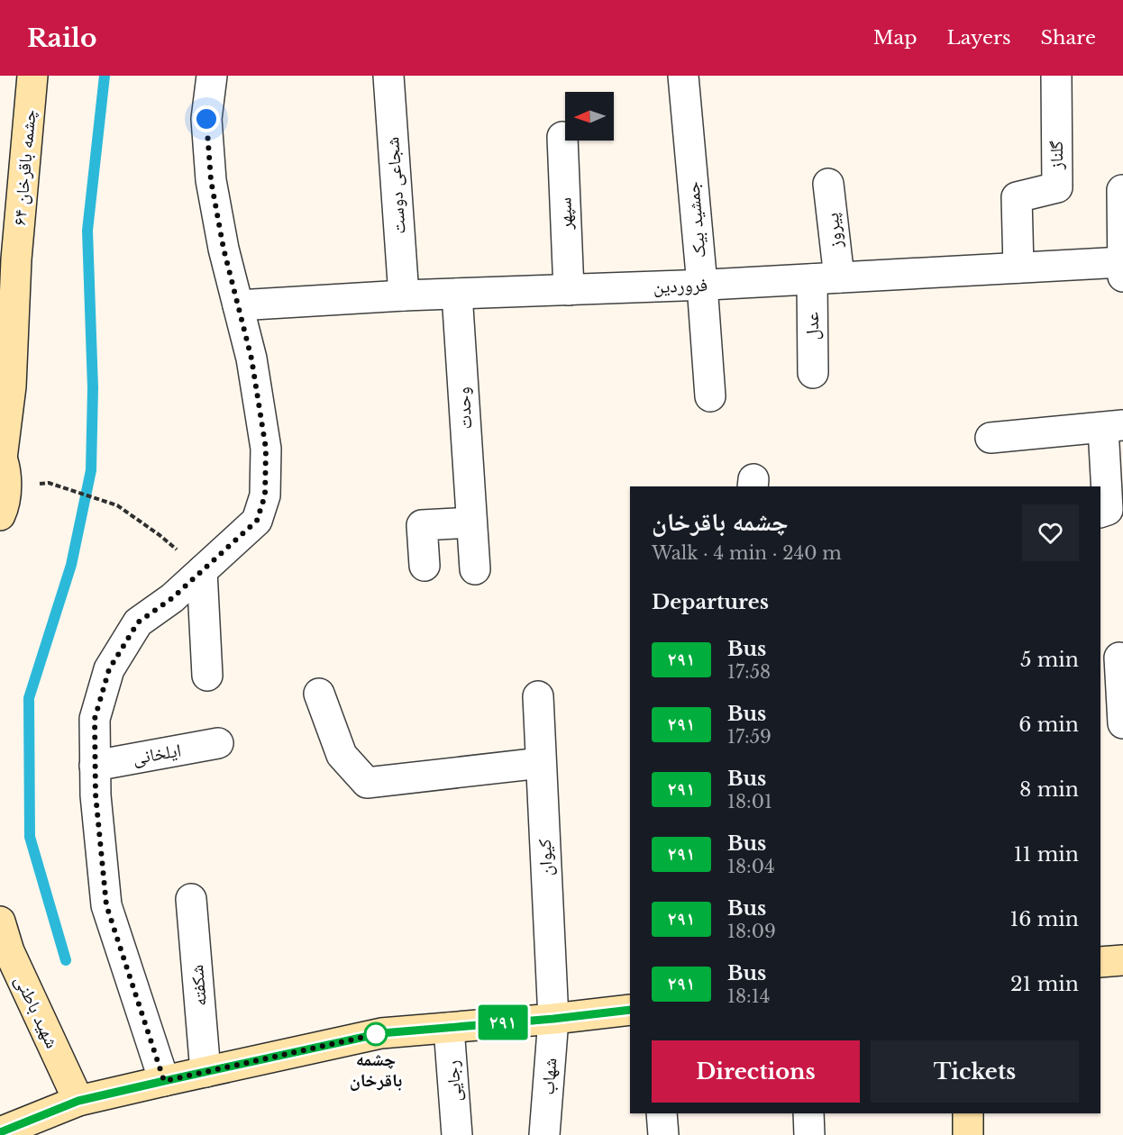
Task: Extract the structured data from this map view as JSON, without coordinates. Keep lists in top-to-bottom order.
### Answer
{
  "streets": {
    "street": [
      "گلناز",
      "چشمه باقرخان ۶۴",
      "شجاعی دوست",
      "سپهر",
      "جمشید بیک",
      "پیروز",
      "فروردین",
      "عدل",
      "وحدت",
      "ایلخانی",
      "کیوان",
      "شکفته",
      "شهید باطنی",
      "شهاب",
      "رجایی"
    ]
  },
  "crossings": [
    ["گلناز", "فروردین"],
    ["شجاعی دوست", "فروردین"],
    ["سپهر", "فروردین"],
    ["جمشید بیک", "فروردین"],
    ["پیروز", "فروردین"],
    ["پیروز", "عدل"],
    ["فروردین", "عدل"],
    ["فروردین", "وحدت"],
    ["کیوان", "شهاب"]
  ],
  "places": ["چشمه باقرخان"],
  "lines": ["bus line ۲۹۱"],
  "north": "left",
  "page": {
    "header": "Railo",
    "nav": ["Map", "Layers", "Share"],
    "on_map": "۲۹۱",
    "heading": [
      ["چشمه باقرخان", "Walk · 4 min · 240 m"],
      "Departures"
    ],
    "list": [
      {
        "mark": "۲۹۱",
        "name": "Bus",
        "note": "17:58",
        "value": "5 min"
      },
      {
        "mark": "۲۹۱",
        "name": "Bus",
        "note": "17:59",
        "value": "6 min"
      },
      {
        "mark": "۲۹۱",
        "name": "Bus",
        "note": "18:01",
        "value": "8 min"
      },
      {
        "mark": "۲۹۱",
        "name": "Bus",
        "note": "18:04",
        "value": "11 min"
      },
      {
        "mark": "۲۹۱",
        "name": "Bus",
        "note": "18:09",
        "value": "16 min"
      },
      {
        "mark": "۲۹۱",
        "name": "Bus",
        "note": "18:14",
        "value": "21 min"
      }
    ],
    "buttons": ["Directions", "Tickets"]
  }
}
